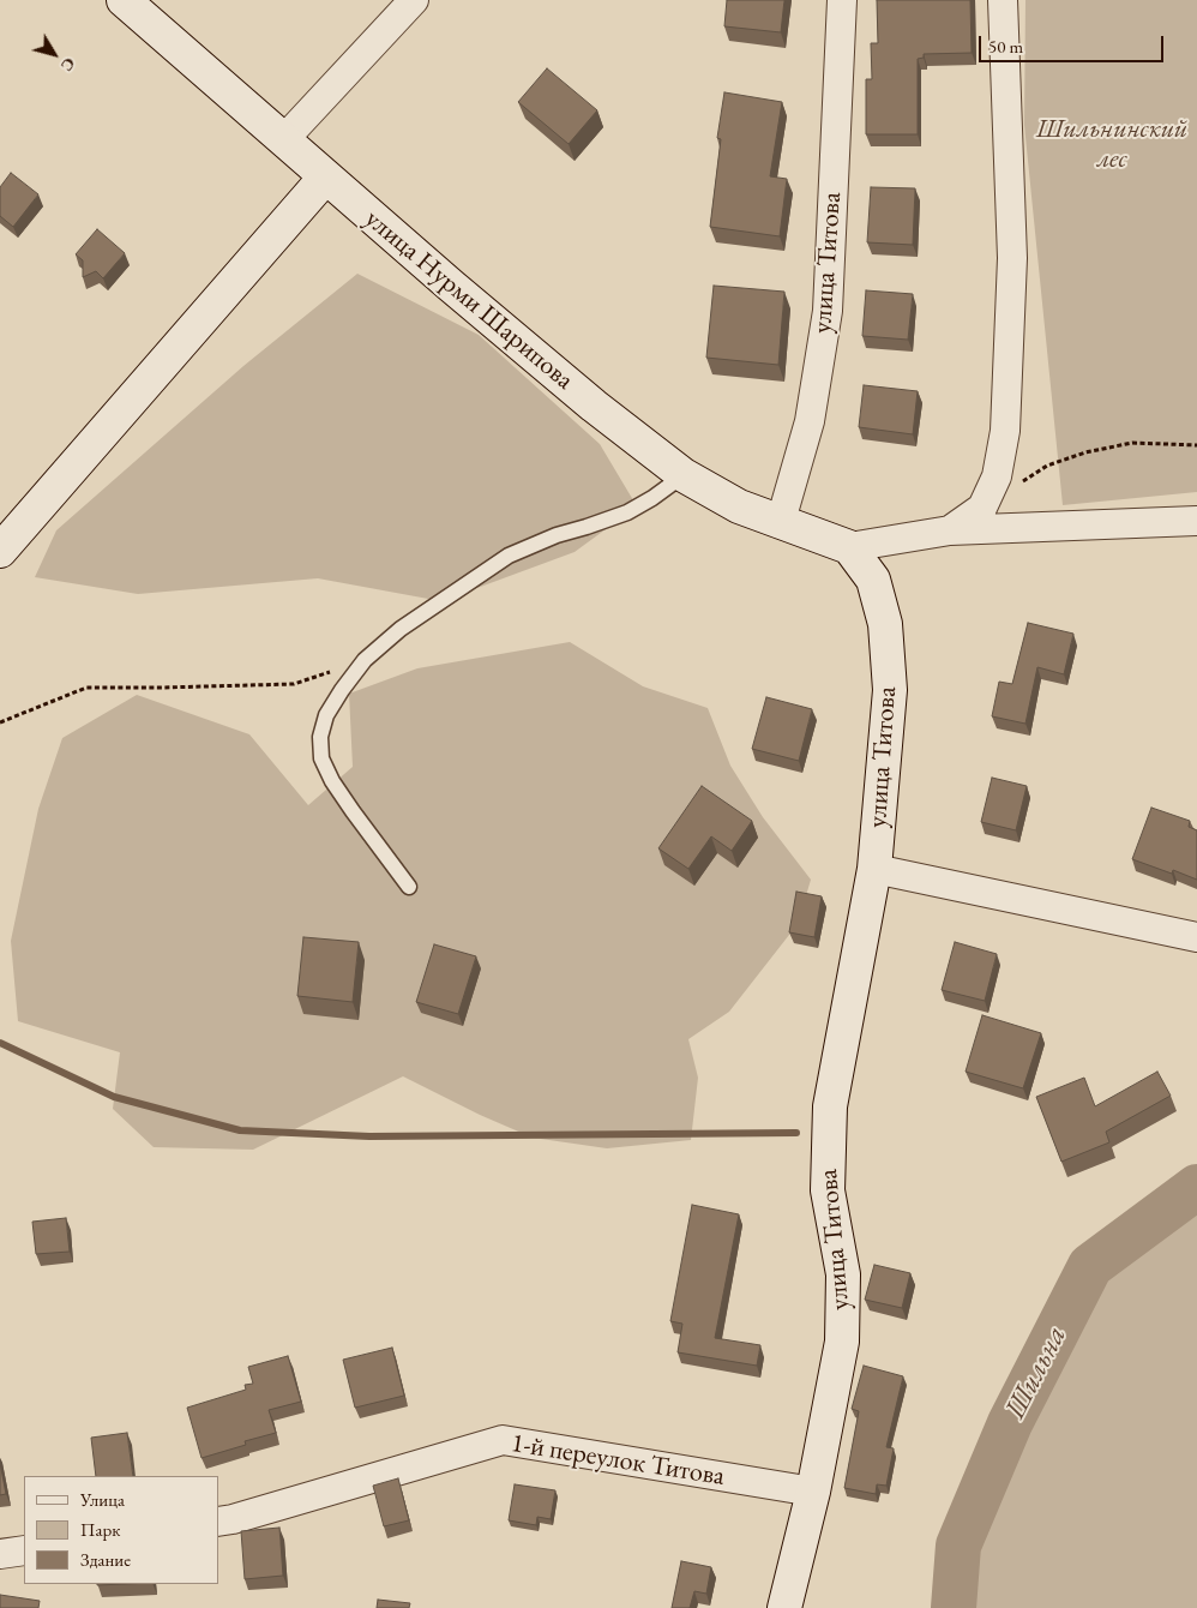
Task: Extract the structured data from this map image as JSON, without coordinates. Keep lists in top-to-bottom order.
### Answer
{
  "streets": {
    "street": ["улица Титова", "улица Нурми Шарипова", "1-й переулок Титова"]
  },
  "crossings": [
    ["улица Титова", "улица Нурми Шарипова"],
    ["улица Титова", "1-й переулок Титова"]
  ],
  "water": ["Шильна"],
  "parks": ["Шильнинский лес"],
  "legend": ["Улица", "Парк", "Здание"],
  "scale_bar": "50 m",
  "north": "bottom right"
}
